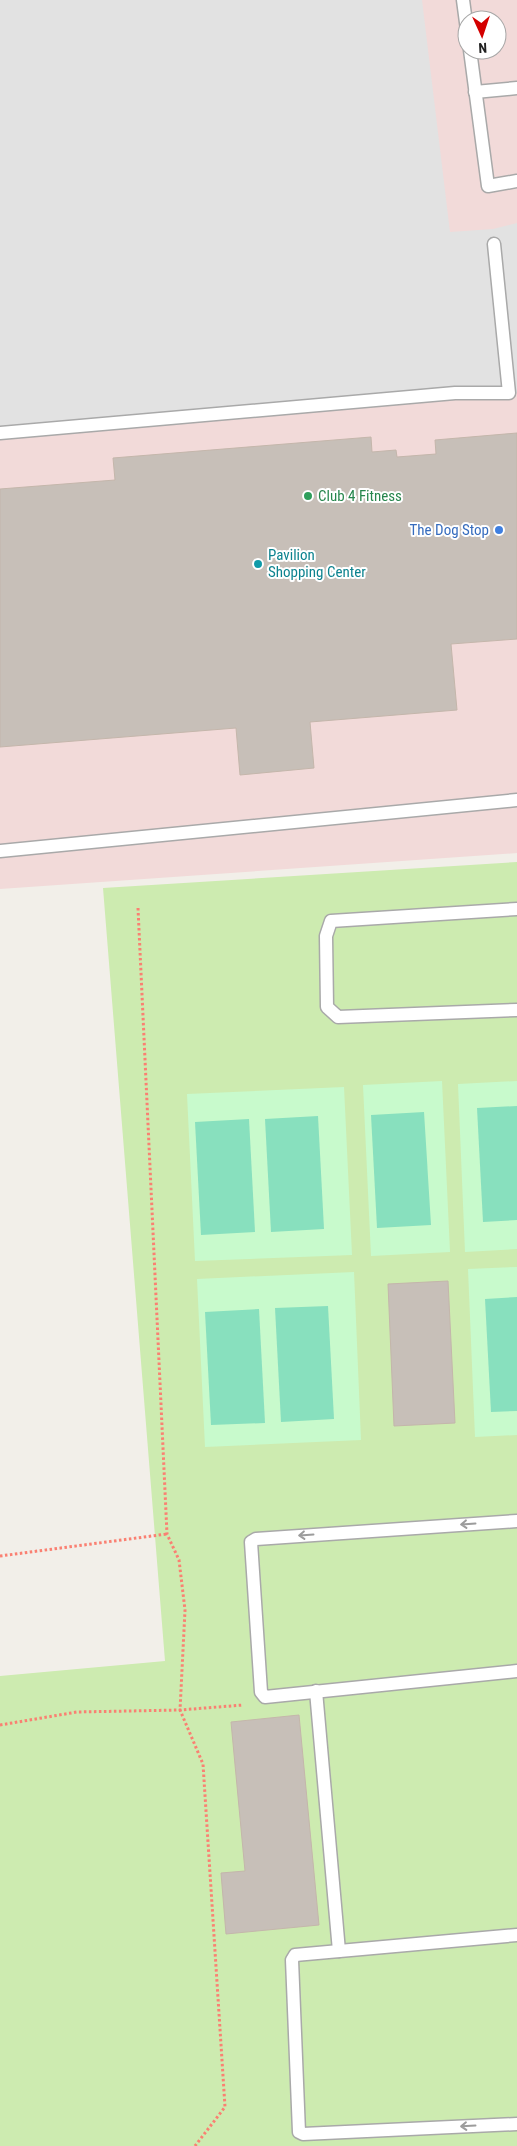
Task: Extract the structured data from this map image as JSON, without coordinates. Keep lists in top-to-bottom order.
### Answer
{
  "places": ["Club 4 Fitness", "The Dog Stop", "Pavilion Shopping Center"],
  "north": "bottom"
}
